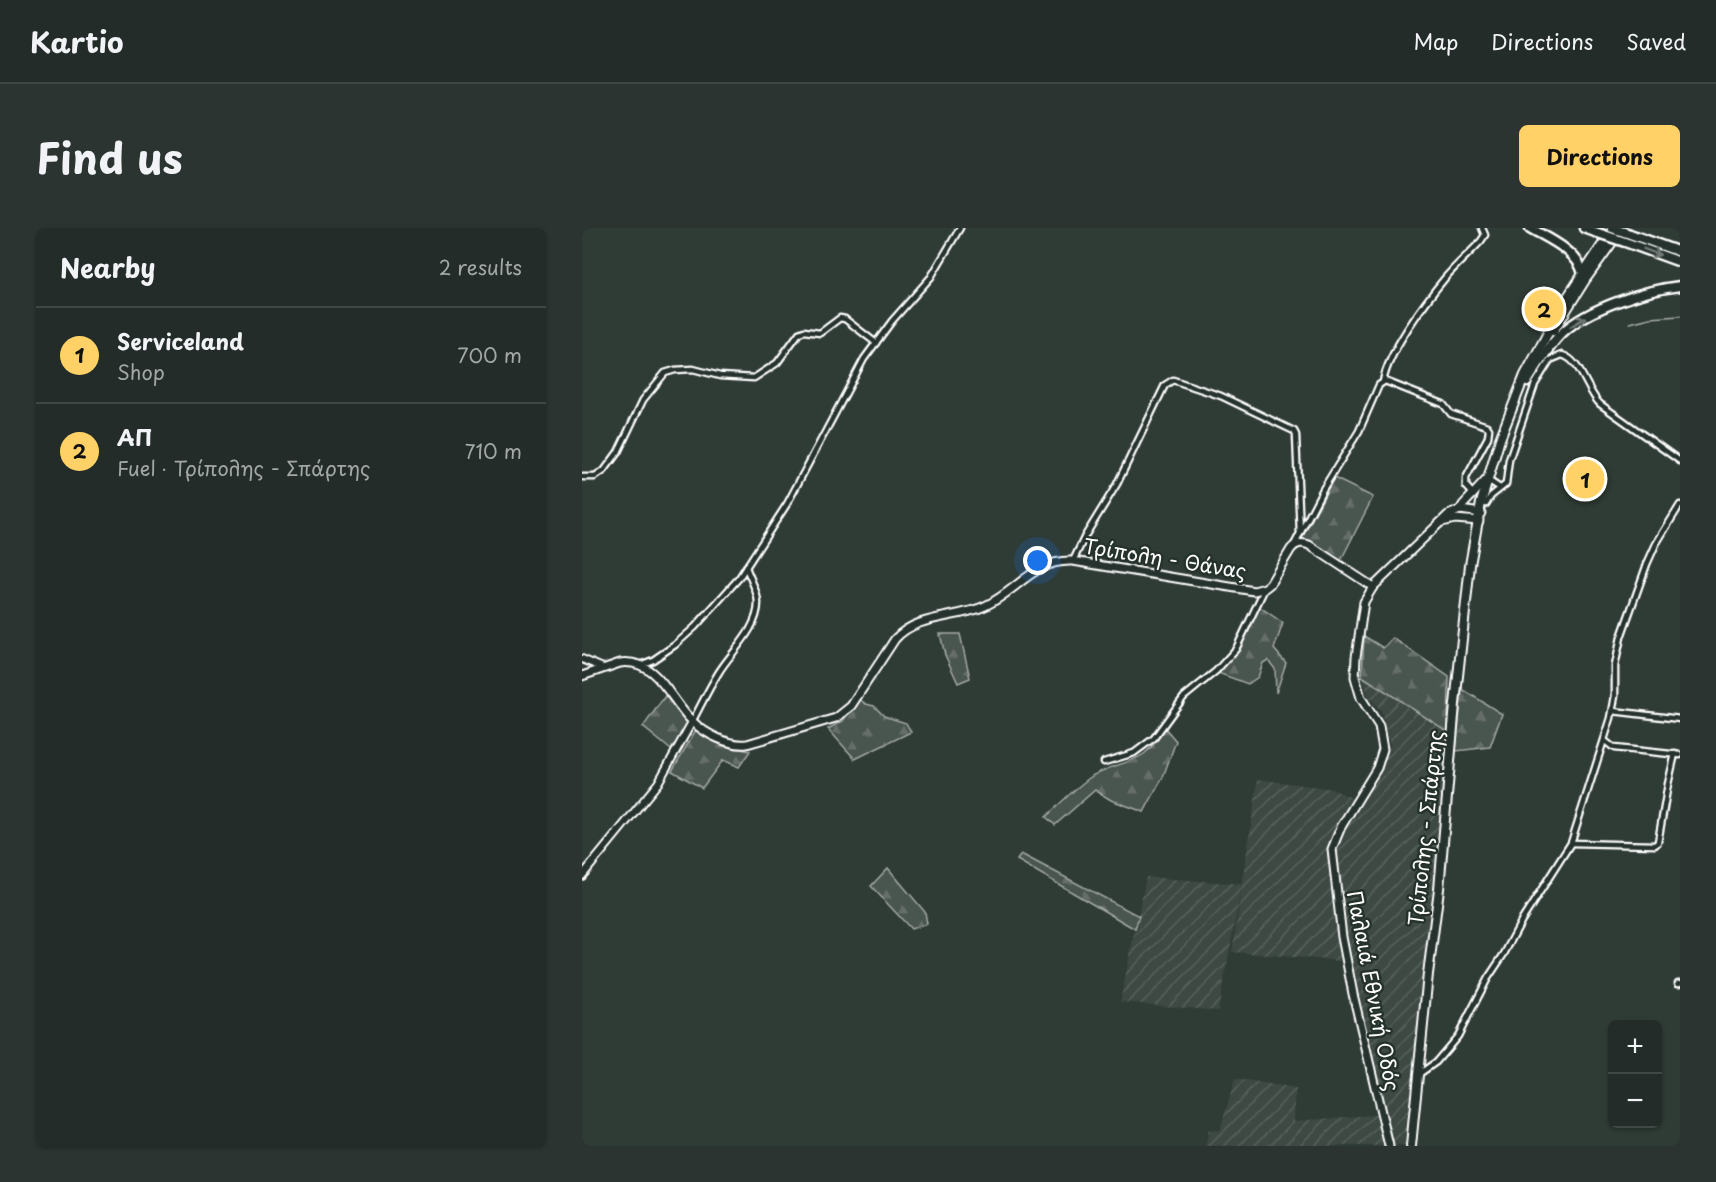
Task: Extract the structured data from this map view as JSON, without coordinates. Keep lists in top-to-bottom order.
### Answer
{
  "streets": {
    "main road": ["Τρίπολη - Θάνας", "Τρίπολης - Σπάρτης", "Παλαιά Εθνική Οδός"]
  },
  "crossings": [
    ["Τρίπολης - Σπάρτης", "Παλαιά Εθνική Οδός"]
  ],
  "page": {
    "header": "Kartio",
    "nav": ["Map", "Directions", "Saved"],
    "title": "Find us",
    "buttons": "Directions",
    "heading": ["Nearby", "2 results"],
    "pins": ["2", "1"],
    "list": [
      {
        "mark": "1",
        "name": "Serviceland",
        "note": "Shop",
        "value": "700 m"
      },
      {
        "mark": "2",
        "name": "ΑΠ",
        "note": "Fuel · Τρίπολης - Σπάρτης",
        "value": "710 m"
      }
    ],
    "map_buttons": ["+", "−"]
  }
}
